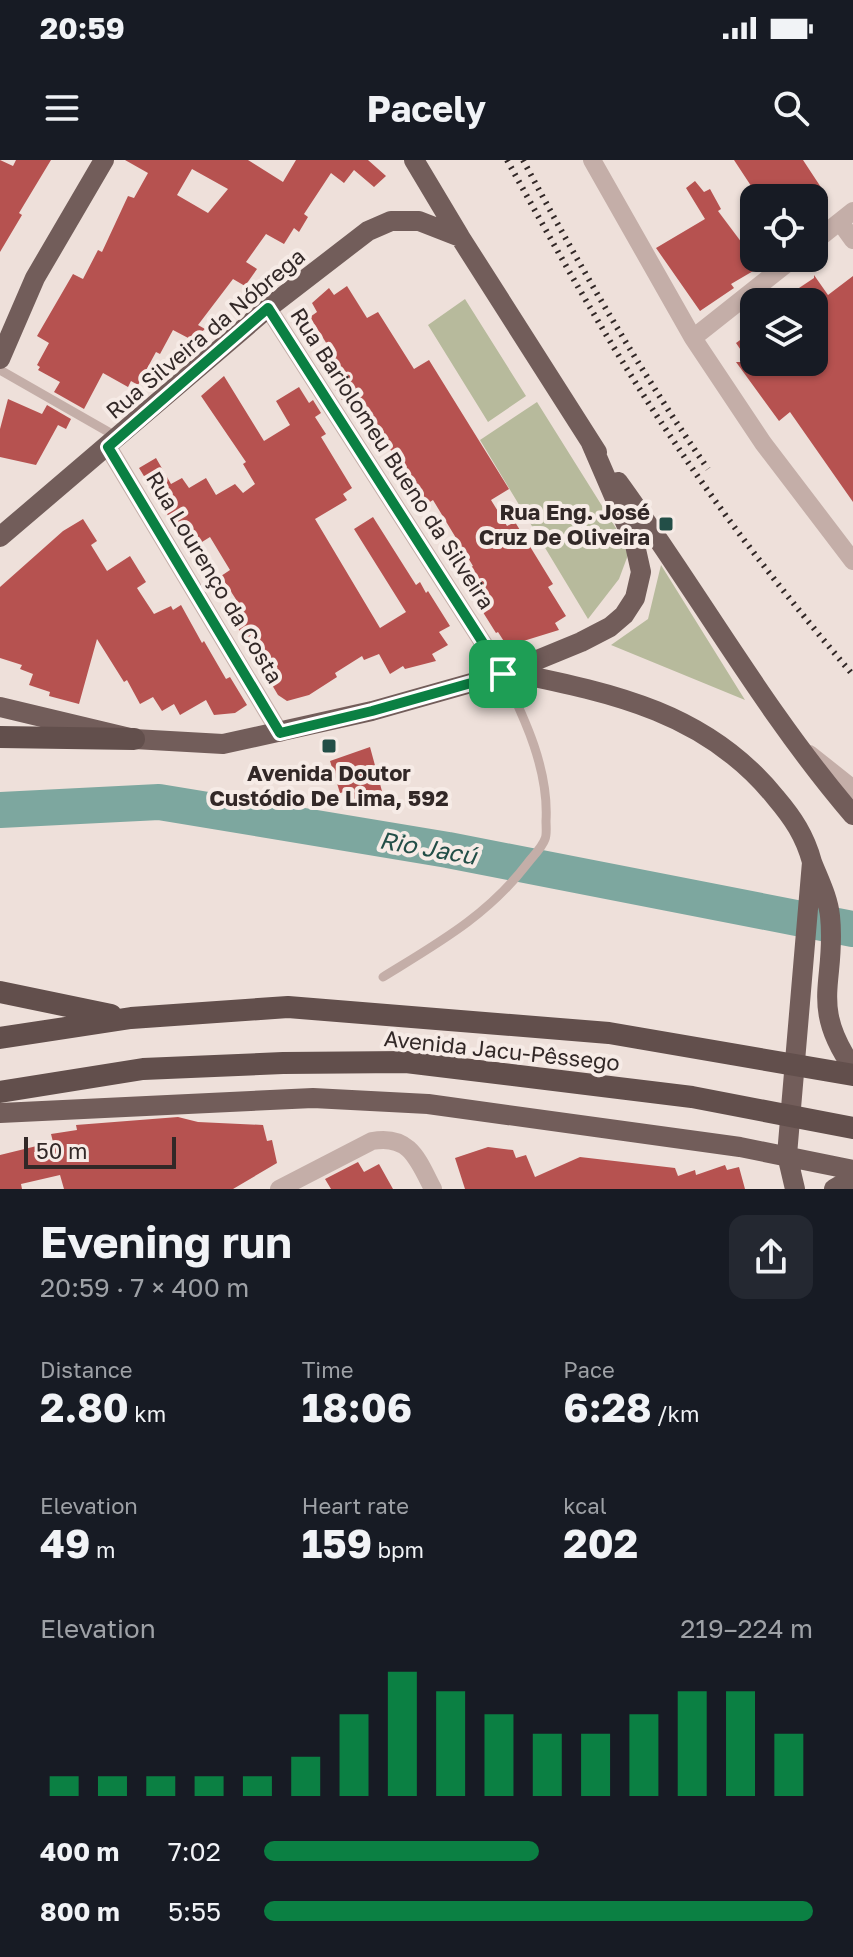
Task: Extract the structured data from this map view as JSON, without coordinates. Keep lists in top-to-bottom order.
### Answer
{
  "streets": {
    "highway": ["Avenida Jacu-Pêssego"],
    "main road": ["Rua Silveira da Nóbrega"],
    "street": ["Rua Bariolomeu Bueno da Silveira", "Rua Lourenço da Costa"]
  },
  "crossings": [
    ["Rua Silveira da Nóbrega", "Rua Bariolomeu Bueno da Silveira"],
    ["Rua Silveira da Nóbrega", "Rua Lourenço da Costa"]
  ],
  "water": ["Rio Jacú"],
  "places": {
    "transit": ["Rua Eng. José Cruz De Oliveira", "Avenida Doutor Custódio De Lima, 592"]
  },
  "scale_bar": "50 m",
  "page": {
    "status": "20:59",
    "header": "Pacely",
    "scale": "50 m",
    "heading": ["Evening run", "20:59 · 7 × 400 m"],
    "stats": [
      ["Distance", "2.80 km"],
      ["Time", "18:06"],
      ["Pace", "6:28 /km"],
      ["Elevation", "49 m"],
      ["Heart rate", "159 bpm"],
      ["kcal", "202"]
    ],
    "chart": ["Elevation", "219–224 m"],
    "list": [
      {
        "name": "400 m",
        "note": "7:02"
      },
      {
        "name": "800 m",
        "note": "5:55"
      }
    ]
  }
}
